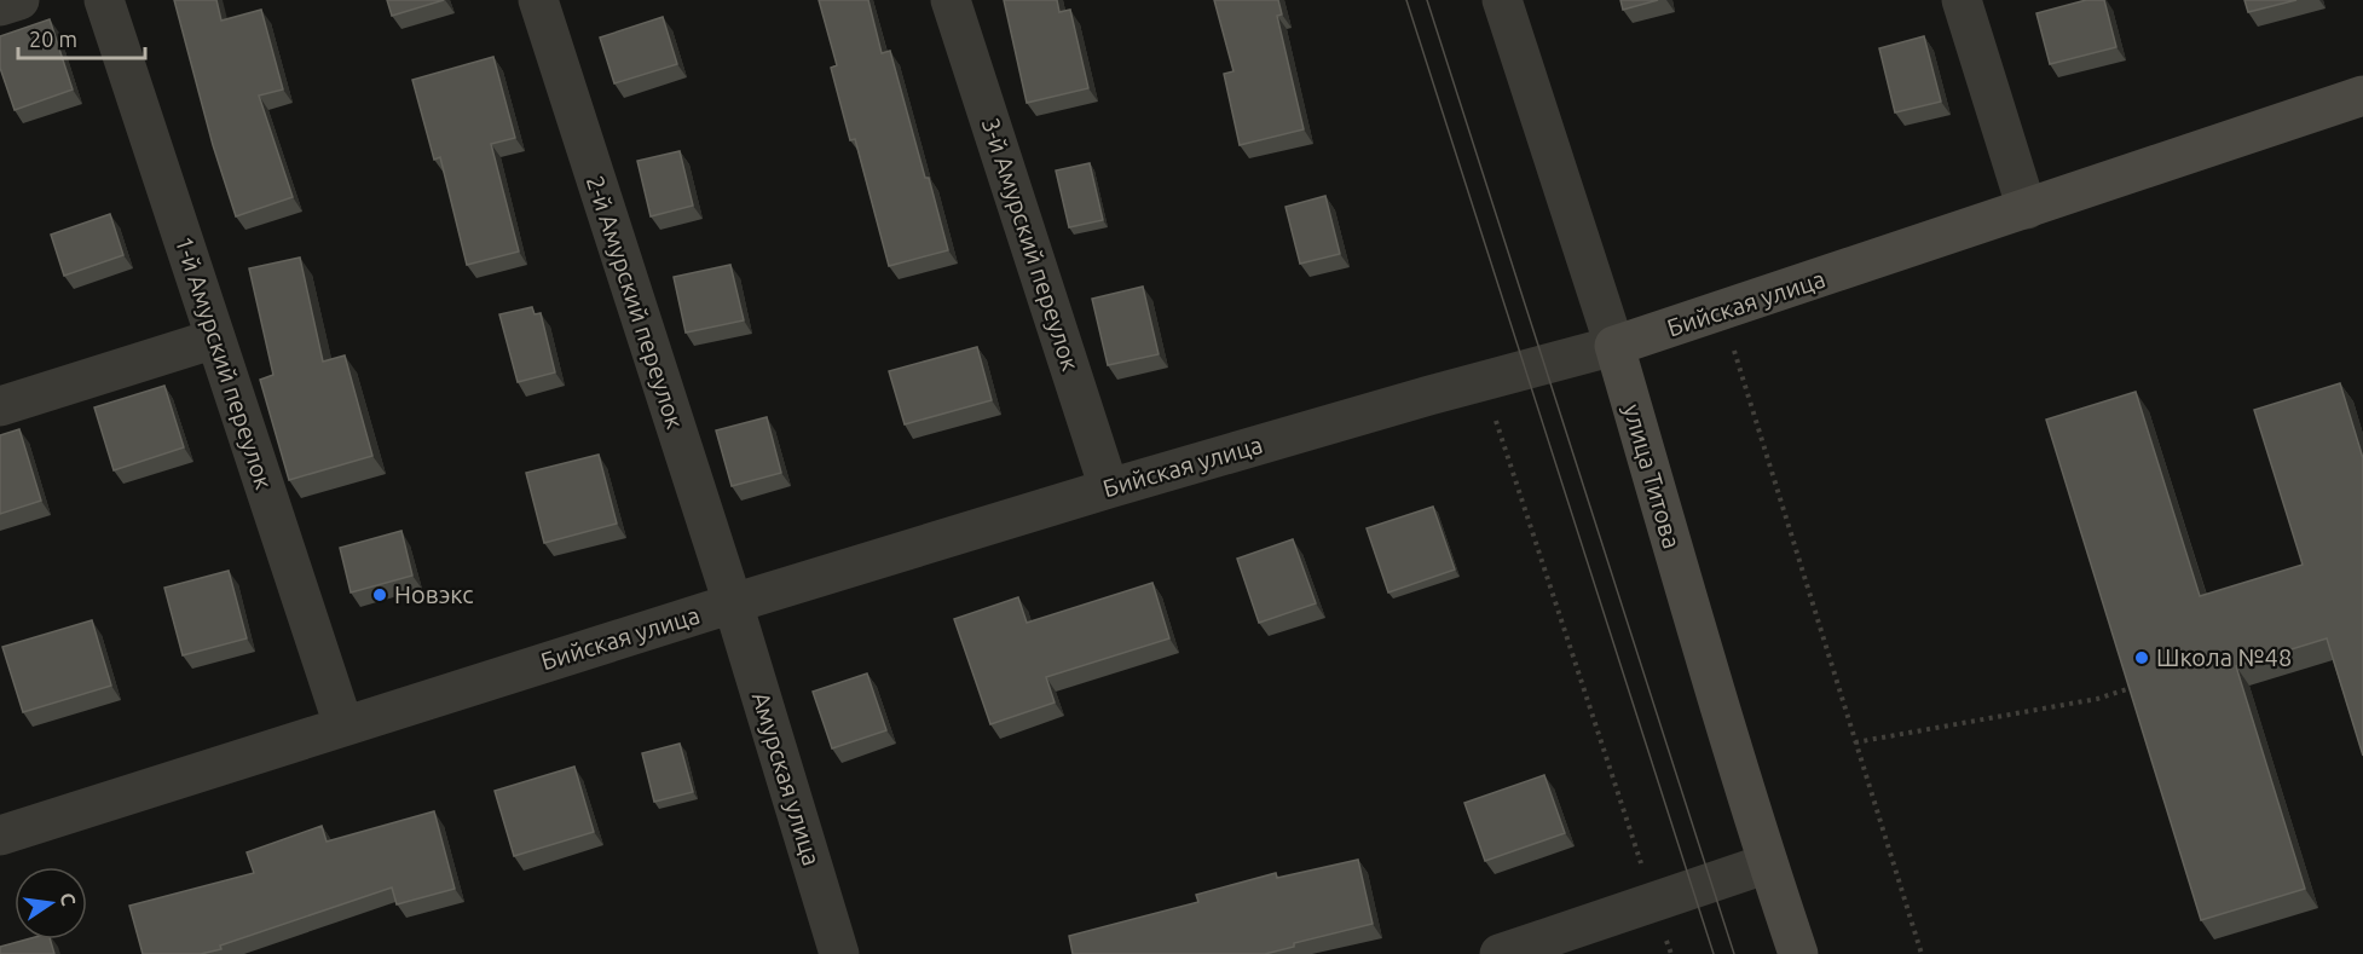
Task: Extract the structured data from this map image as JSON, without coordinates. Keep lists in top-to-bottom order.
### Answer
{
  "streets": {
    "street": [
      "3-й Амурский переулок",
      "2-й Амурский переулок",
      "Бийская улица",
      "1-й Амурский переулок",
      "улица Титова",
      "Амурская улица"
    ]
  },
  "crossings": [
    ["3-й Амурский переулок", "Бийская улица"],
    ["2-й Амурский переулок", "Бийская улица"],
    ["2-й Амурский переулок", "Амурская улица"],
    ["Бийская улица", "1-й Амурский переулок"],
    ["Бийская улица", "улица Титова"],
    ["Бийская улица", "Амурская улица"]
  ],
  "places": ["Новэкс", "Школа №48"],
  "scale_bar": "20 m",
  "north": "right"
}
